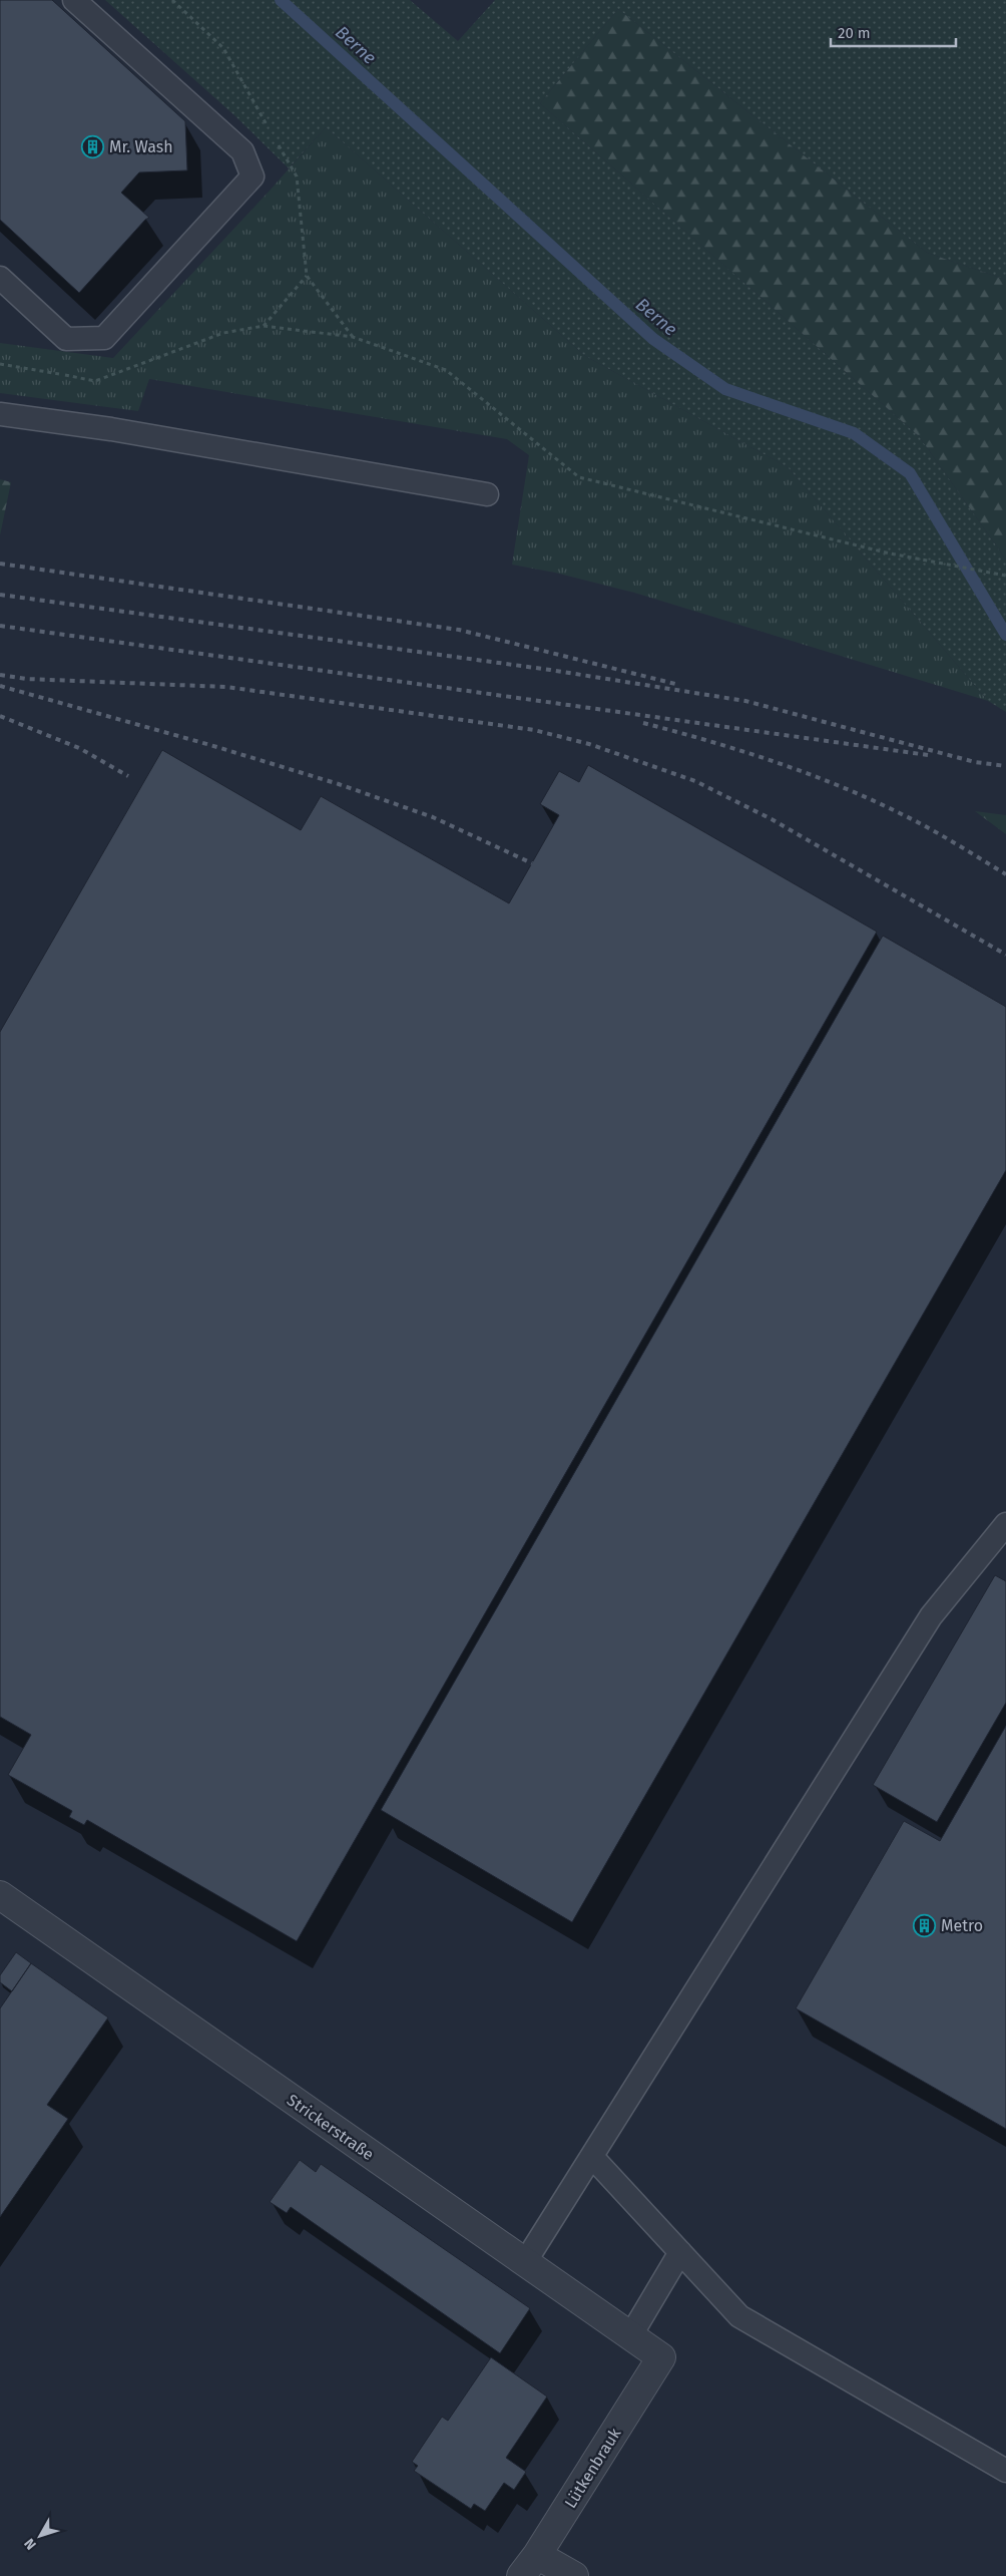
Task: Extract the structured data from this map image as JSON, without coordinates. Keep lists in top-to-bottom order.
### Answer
{
  "streets": {
    "street": ["Strickerstraße", "Lütkenbrauk"]
  },
  "crossings": [
    ["Strickerstraße", "Lütkenbrauk"]
  ],
  "water": ["Berne"],
  "places": {
    "building": ["Mr. Wash", "Metro"]
  },
  "scale_bar": "20 m",
  "north": "bottom left"
}
